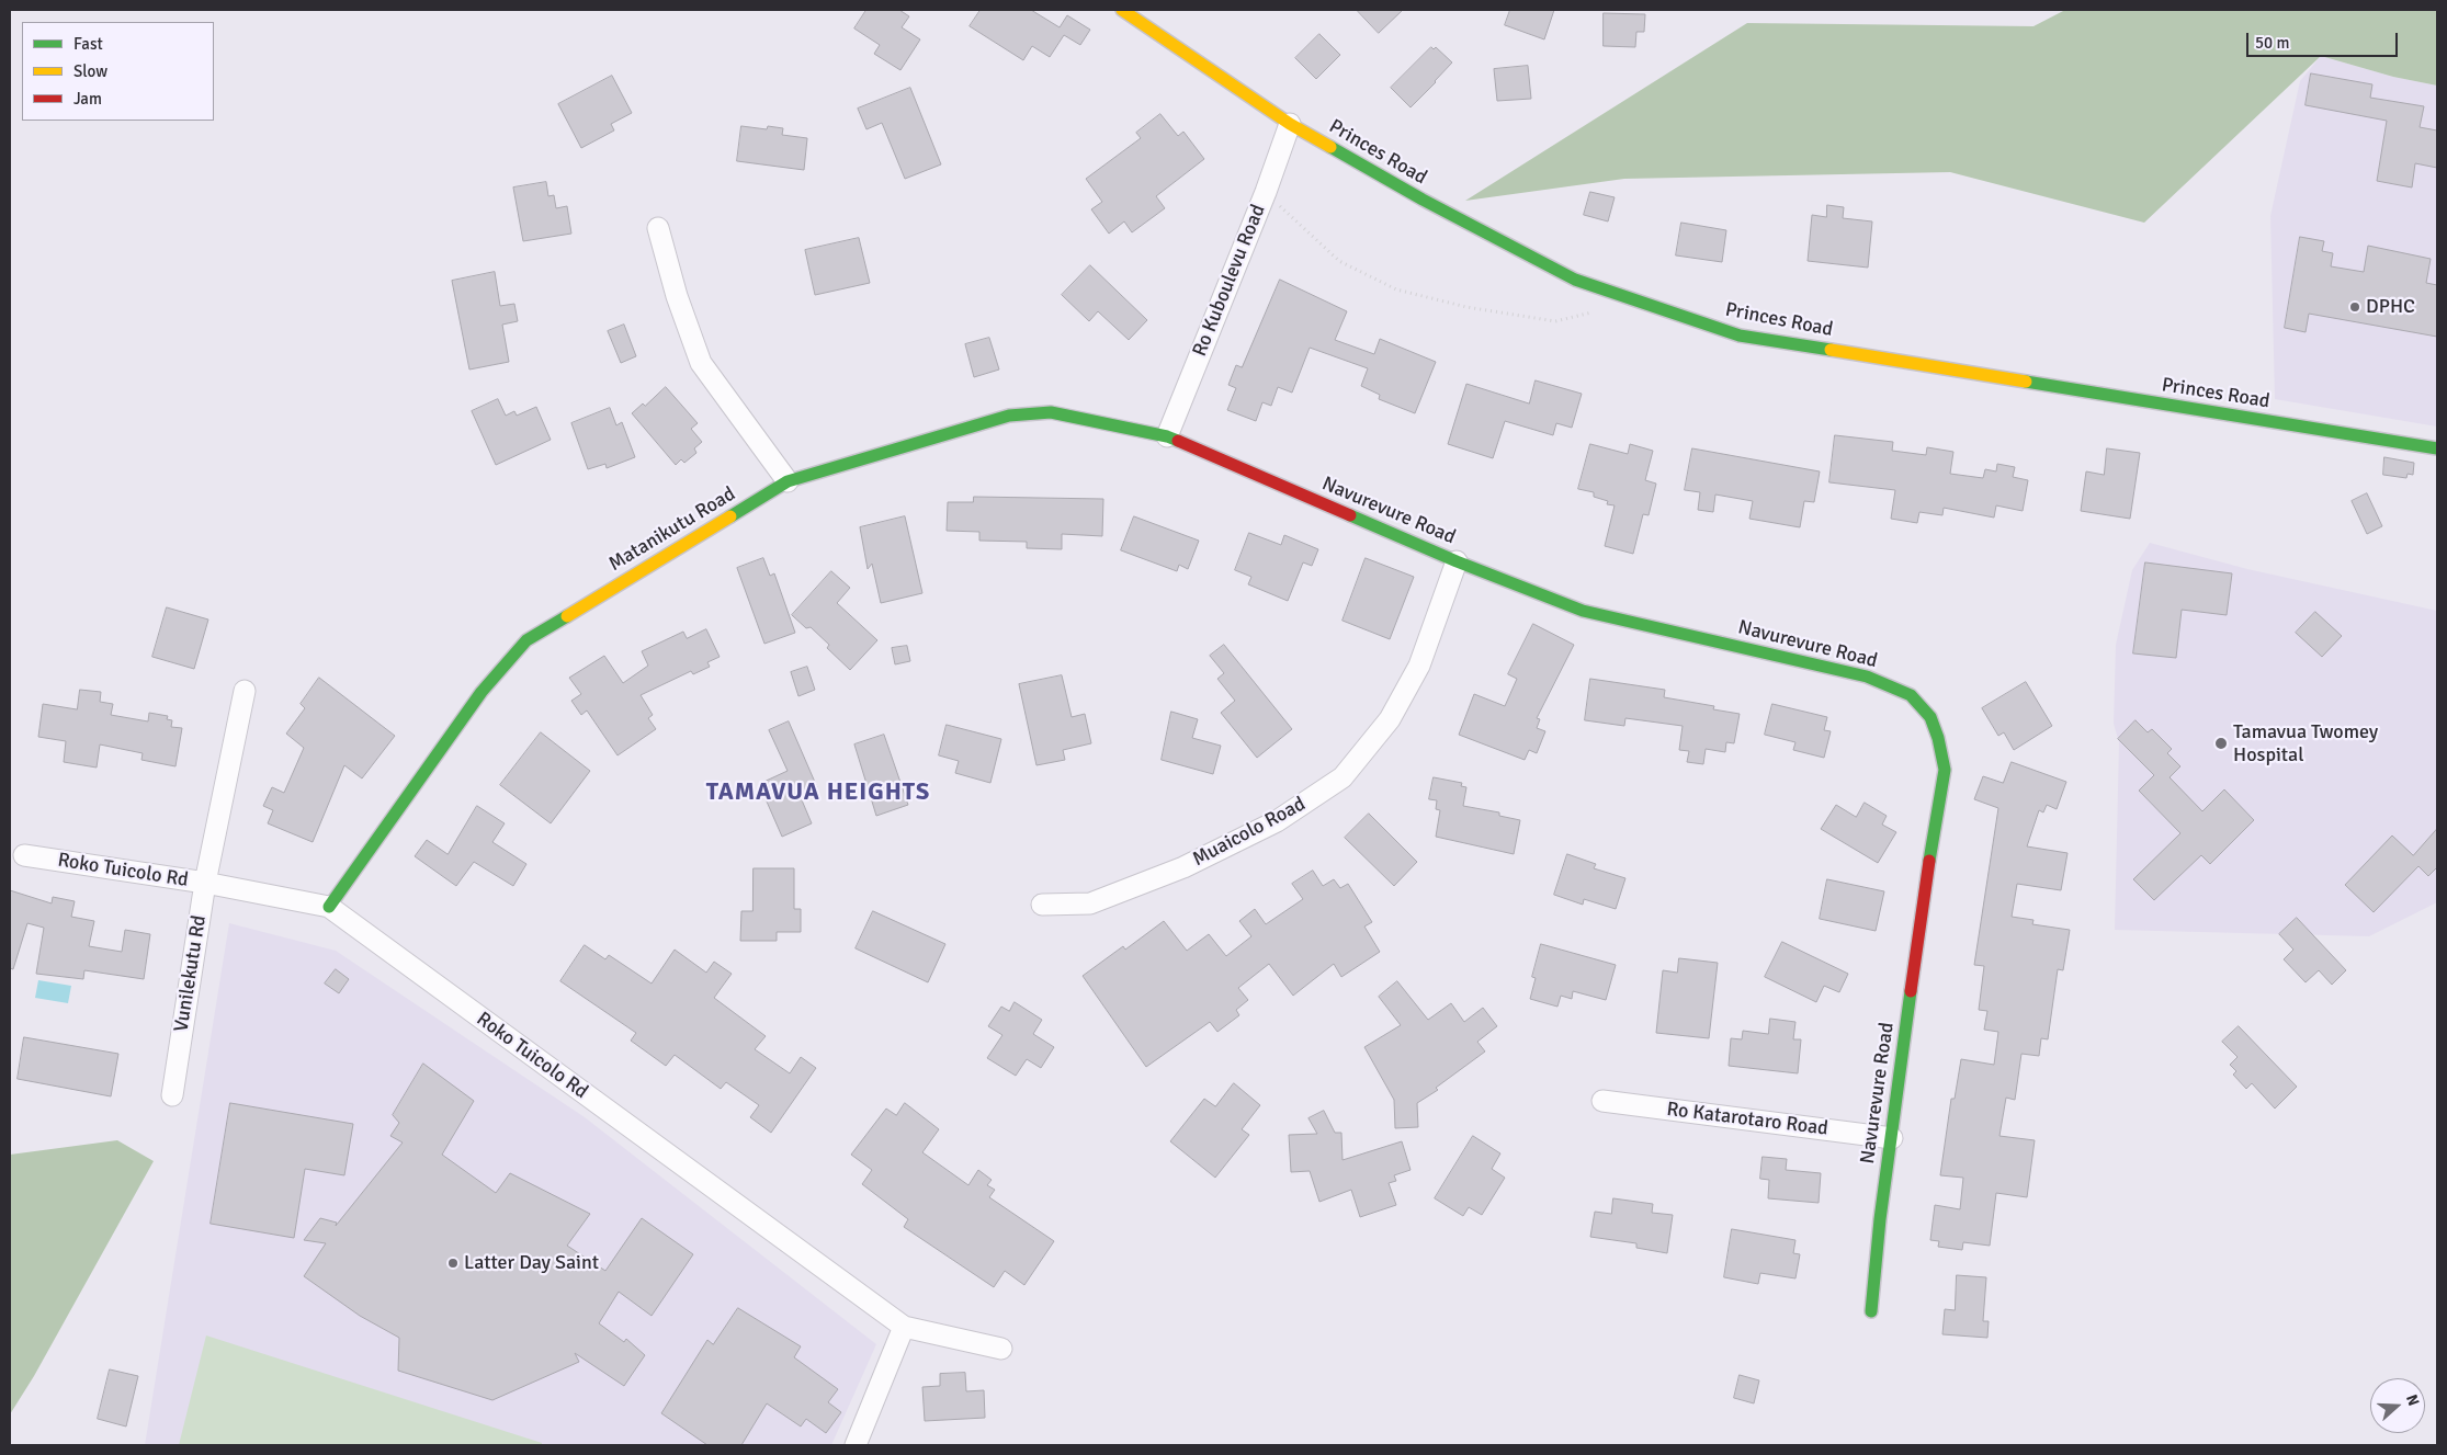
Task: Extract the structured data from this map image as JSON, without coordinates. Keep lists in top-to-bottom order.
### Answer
{
  "streets": {
    "street": [
      "Princes Road",
      "Ro Kuboulevu Road",
      "Navurevure Road",
      "Matanikutu Road",
      "Muaicolo Road",
      "Roko Tuicolo Rd",
      "Vunilekutu Rd",
      "Ro Katarotaro Road"
    ]
  },
  "crossings": [
    ["Princes Road", "Ro Kuboulevu Road"],
    ["Ro Kuboulevu Road", "Navurevure Road"],
    ["Ro Kuboulevu Road", "Matanikutu Road"],
    ["Navurevure Road", "Matanikutu Road"],
    ["Navurevure Road", "Muaicolo Road"],
    ["Navurevure Road", "Ro Katarotaro Road"],
    ["Matanikutu Road", "Roko Tuicolo Rd"],
    ["Roko Tuicolo Rd", "Vunilekutu Rd"]
  ],
  "districts": ["TAMAVUA HEIGHTS"],
  "places": ["DPHC", "Tamavua Twomey Hospital", "Latter Day Saint"],
  "legend": ["Fast", "Slow", "Jam"],
  "scale_bar": "50 m",
  "north": "right"
}
